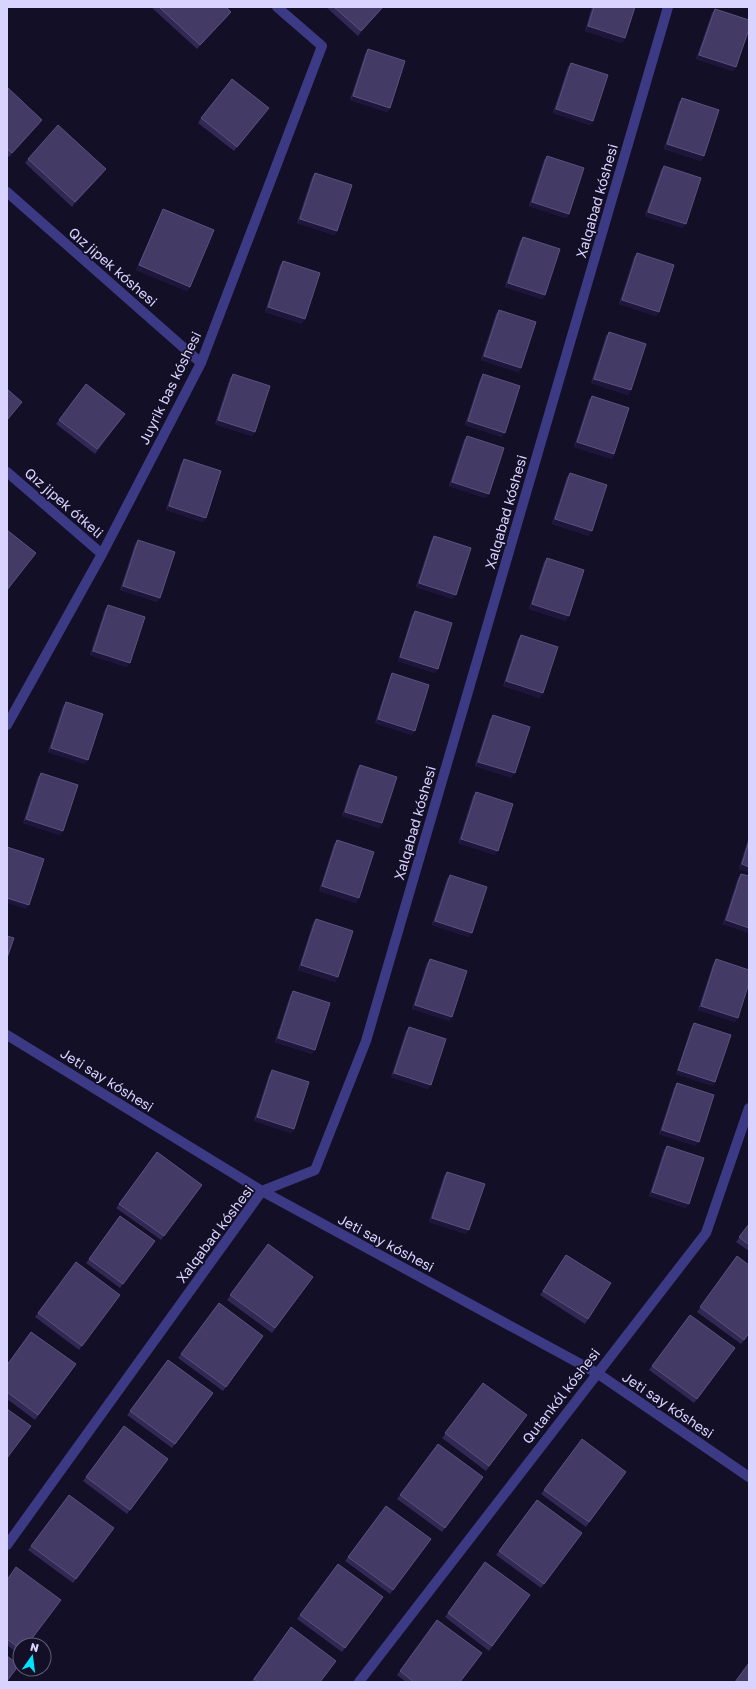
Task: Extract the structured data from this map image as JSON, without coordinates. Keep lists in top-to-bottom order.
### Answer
{
  "streets": {
    "street": [
      "Xalqabad kóshesi",
      "Qız jipek kóshesi",
      "Juyrik bas kóshesi",
      "Qız jipek ótkeli",
      "Jeti say kóshesi",
      "Qutankól kóshesi"
    ]
  },
  "crossings": [
    ["Xalqabad kóshesi", "Jeti say kóshesi"],
    ["Qız jipek kóshesi", "Juyrik bas kóshesi"],
    ["Juyrik bas kóshesi", "Qız jipek ótkeli"],
    ["Jeti say kóshesi", "Qutankól kóshesi"]
  ],
  "north": "top"
}
